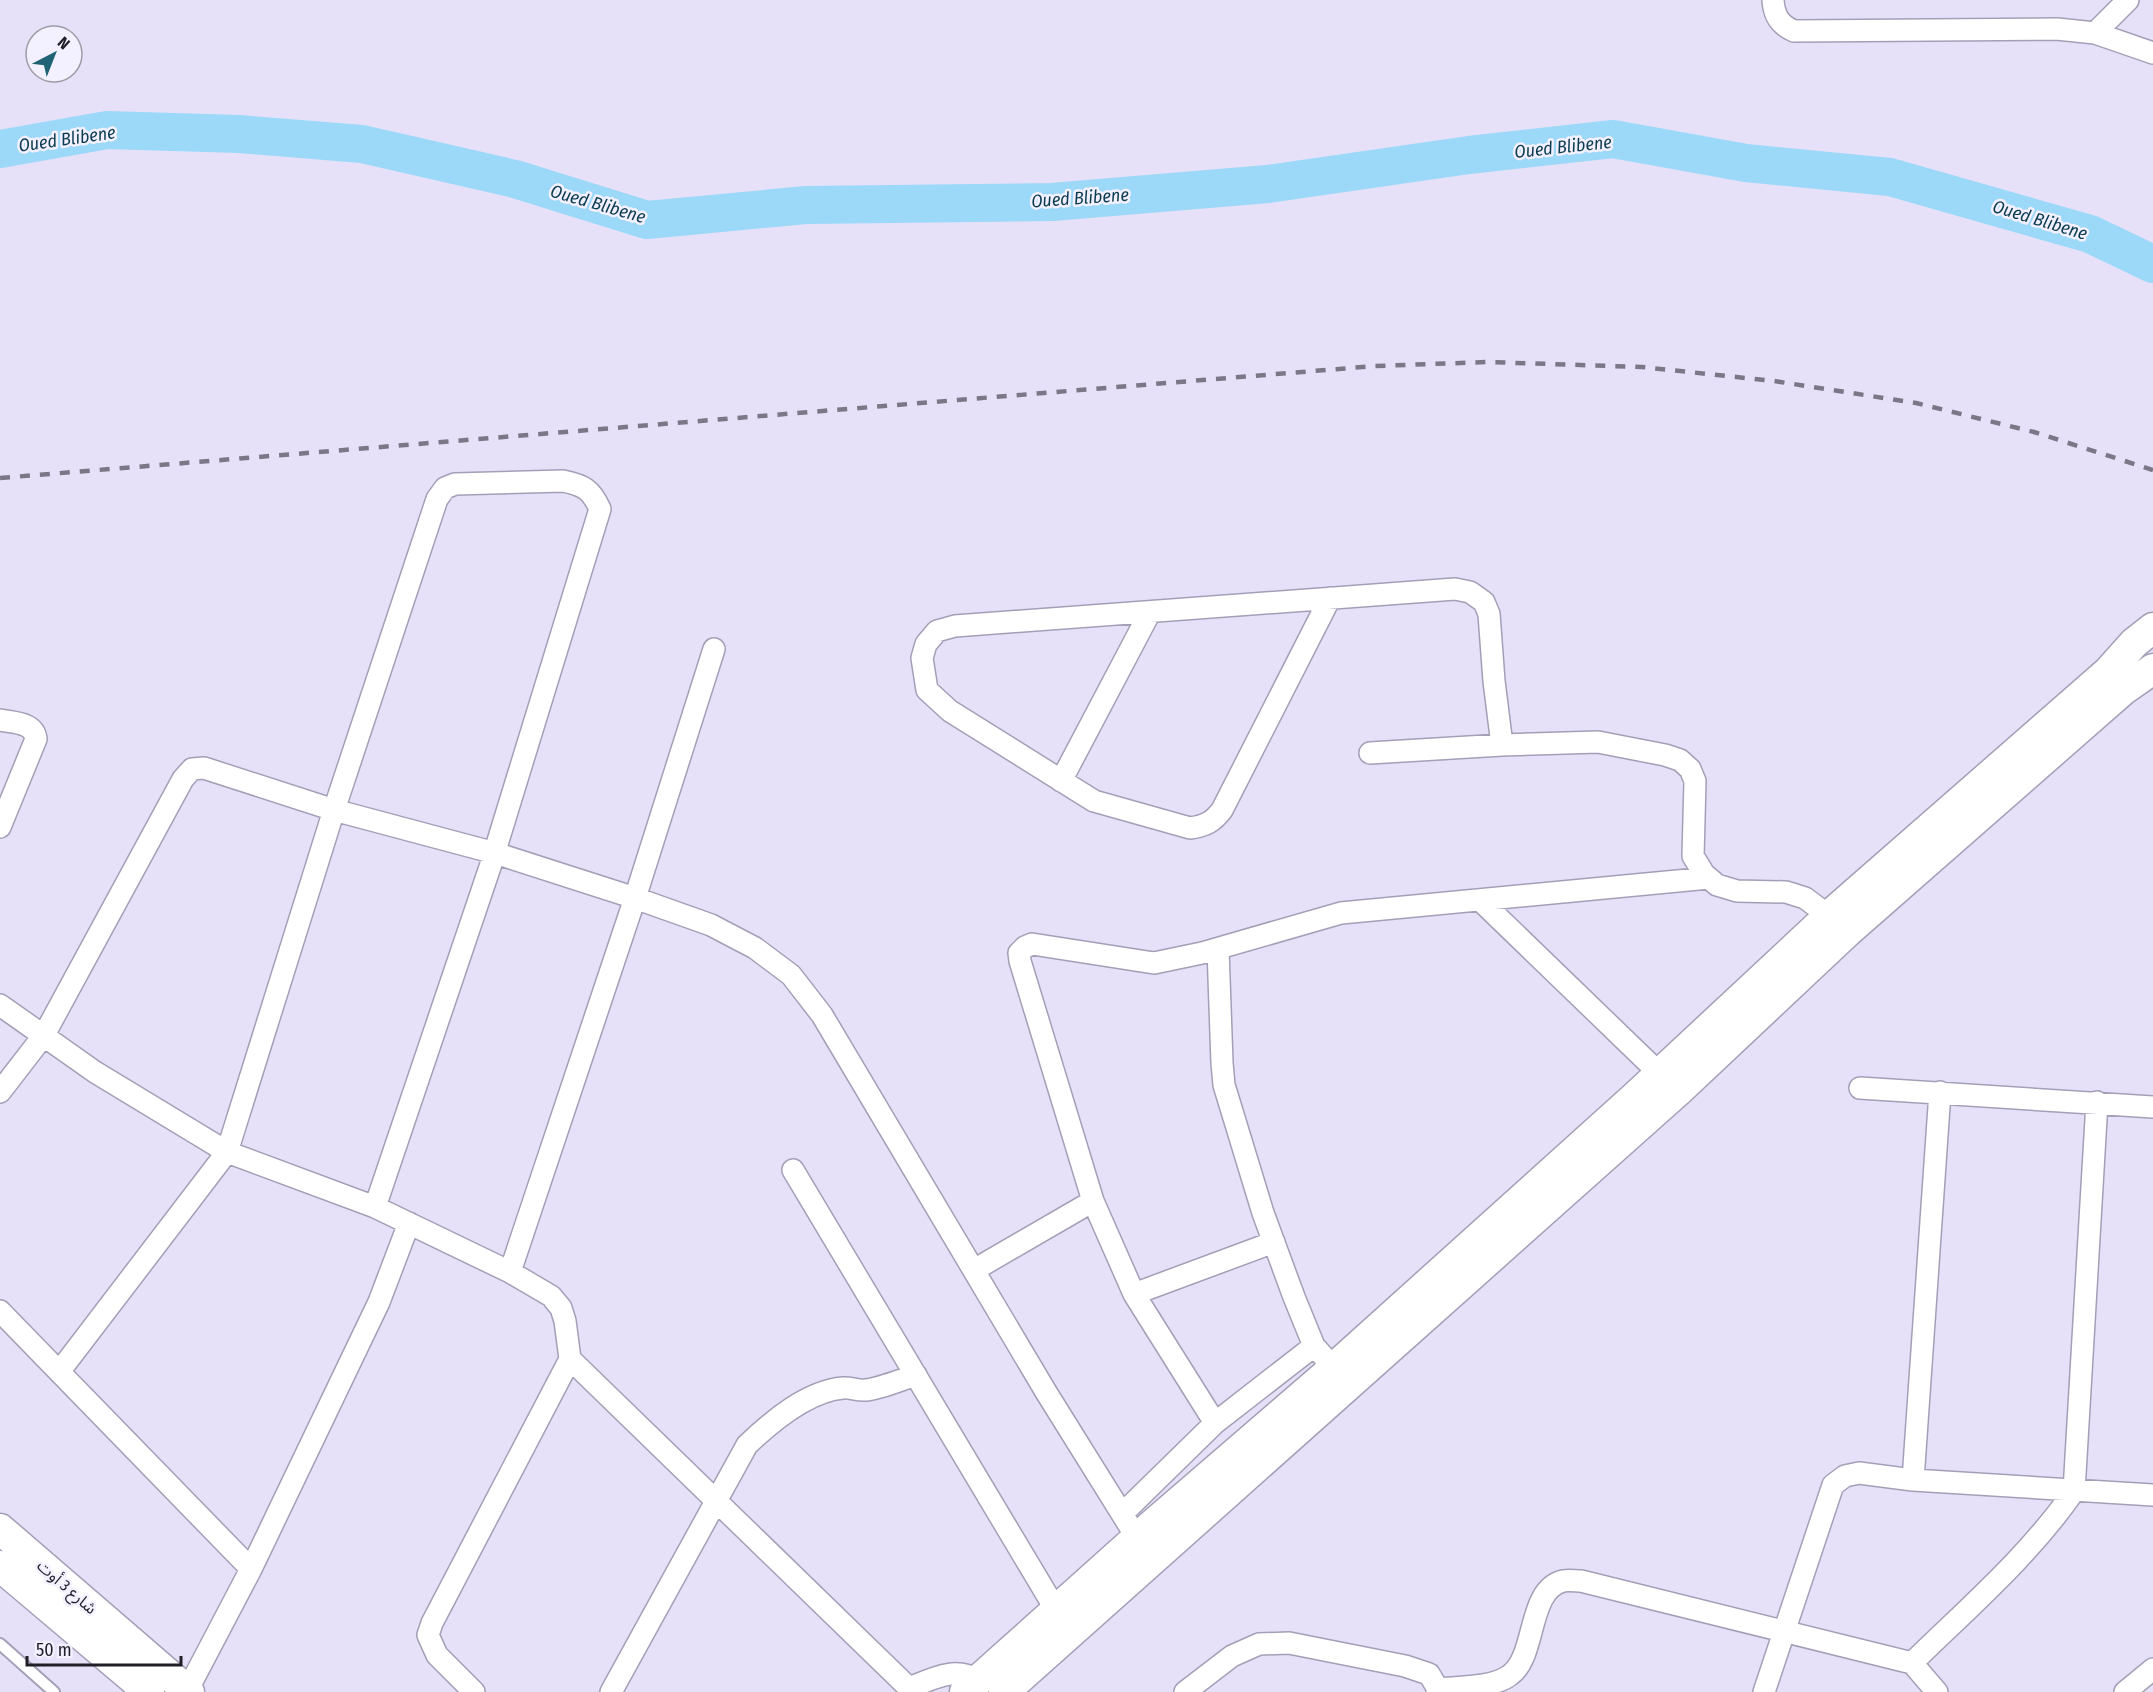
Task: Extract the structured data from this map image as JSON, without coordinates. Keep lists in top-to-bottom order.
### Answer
{
  "streets": {
    "main road": ["شارع 3 أوت"]
  },
  "water": ["Oued Blibene"],
  "scale_bar": "50 m",
  "north": "top right"
}
